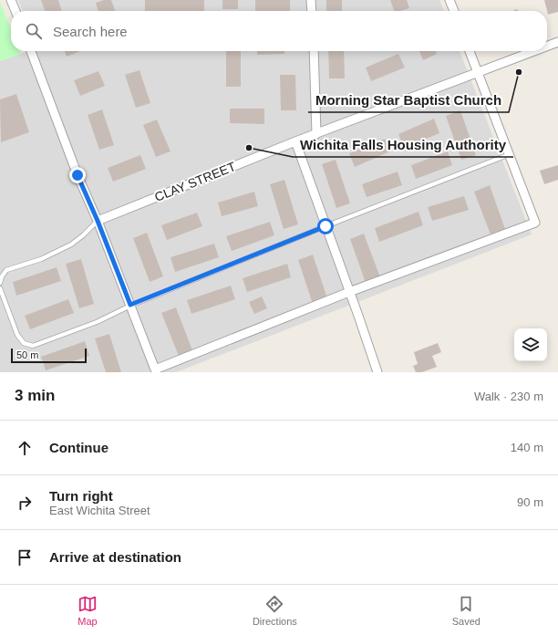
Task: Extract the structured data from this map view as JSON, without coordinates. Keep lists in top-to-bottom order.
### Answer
{
  "streets": {
    "street": ["CLAY STREET"]
  },
  "places": ["Morning Star Baptist Church", "Wichita Falls Housing Authority"],
  "scale_bar": "50 m",
  "page": {
    "search": "Search here",
    "scale": "50 m",
    "heading": ["3 min", "Walk · 230 m"],
    "list": [
      ["Continue", "140 m"],
      ["Turn right", "East Wichita Street", "90 m"],
      "Arrive at destination"
    ],
    "nav": ["Map", "Directions", "Saved"]
  }
}
